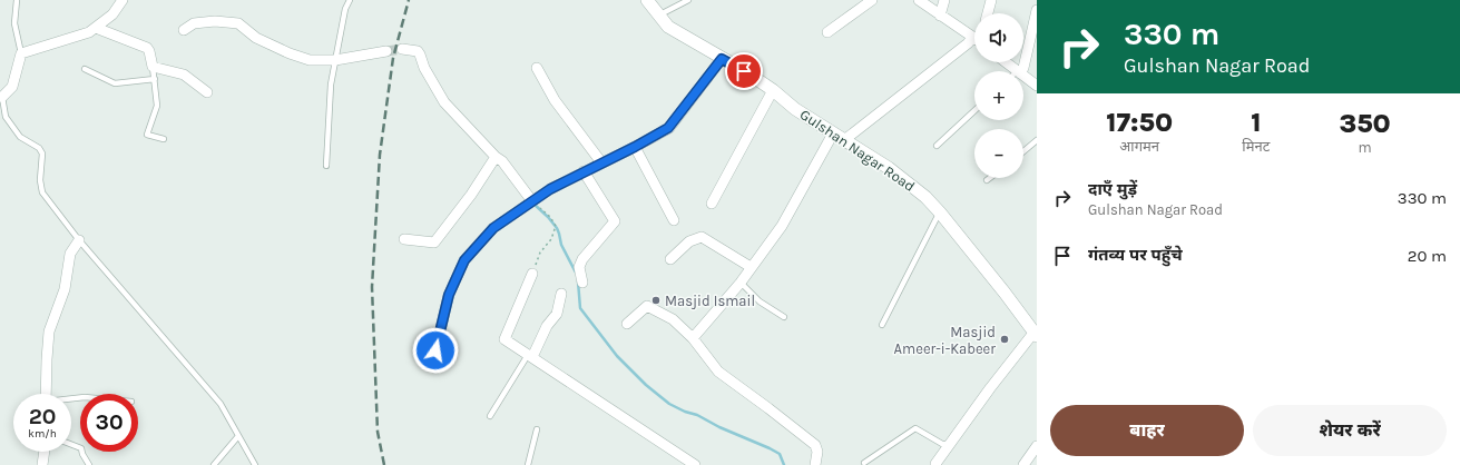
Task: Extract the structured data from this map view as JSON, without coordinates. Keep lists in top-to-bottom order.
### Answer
{
  "streets": {
    "street": ["Gulshan Nagar Road"]
  },
  "places": ["Masjid Ismail", "Masjid Ameer-i-Kabeer"],
  "page": {
    "turn": ["330 m", "Gulshan Nagar Road"],
    "map_buttons": ["+", "−"],
    "eta": [
      "17:50",
      "आगमन",
      "1",
      "मिनट",
      "350",
      "m"
    ],
    "list": [
      {
        "name": "दाएँ मुड़ें",
        "note": "Gulshan Nagar Road",
        "value": "330 m"
      },
      {
        "name": "गंतव्य पर पहुँचे",
        "value": "20 m"
      }
    ],
    "speed": "20 km/h",
    "limit": "30",
    "buttons": ["बाहर", "शेयर करें"]
  }
}
